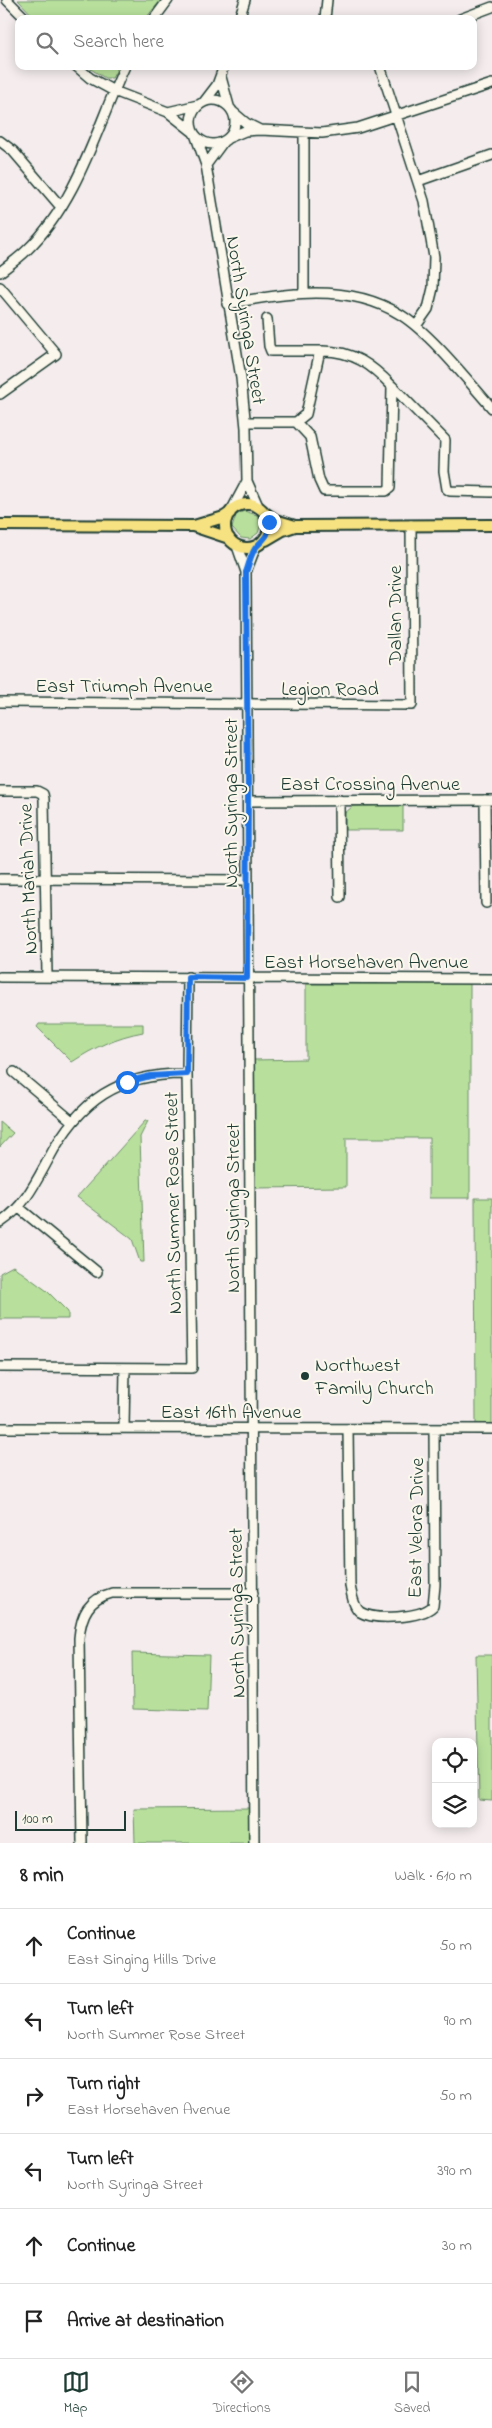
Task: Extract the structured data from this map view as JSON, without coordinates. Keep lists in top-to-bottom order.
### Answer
{
  "streets": {
    "street": [
      "North Syringa Street",
      "Dallan Drive",
      "East Triumph Avenue",
      "Legion Road",
      "East Crossing Avenue",
      "North Mariah Drive",
      "East Horsehaven Avenue",
      "North Summer Rose Street",
      "East 16th Avenue",
      "East Velora Drive"
    ]
  },
  "crossings": [
    ["North Syringa Street", "East Triumph Avenue"],
    ["North Syringa Street", "Legion Road"],
    ["North Syringa Street", "East Crossing Avenue"],
    ["North Syringa Street", "East Horsehaven Avenue"],
    ["North Syringa Street", "East 16th Avenue"],
    ["Dallan Drive", "Legion Road"],
    ["East Triumph Avenue", "Legion Road"],
    ["North Mariah Drive", "East Horsehaven Avenue"],
    ["East Horsehaven Avenue", "North Summer Rose Street"],
    ["East 16th Avenue", "East Velora Drive"]
  ],
  "places": ["Northwest Family Church"],
  "scale_bar": "100 m",
  "page": {
    "search": "Search here",
    "scale": "100 m",
    "heading": ["8 min", "Walk · 610 m"],
    "list": [
      ["Continue", "East Singing Hills Drive", "50 m"],
      ["Turn left", "North Summer Rose Street", "90 m"],
      ["Turn right", "East Horsehaven Avenue", "50 m"],
      ["Turn left", "North Syringa Street", "390 m"],
      ["Continue", "30 m"],
      "Arrive at destination"
    ],
    "nav": ["Map", "Directions", "Saved"]
  }
}
